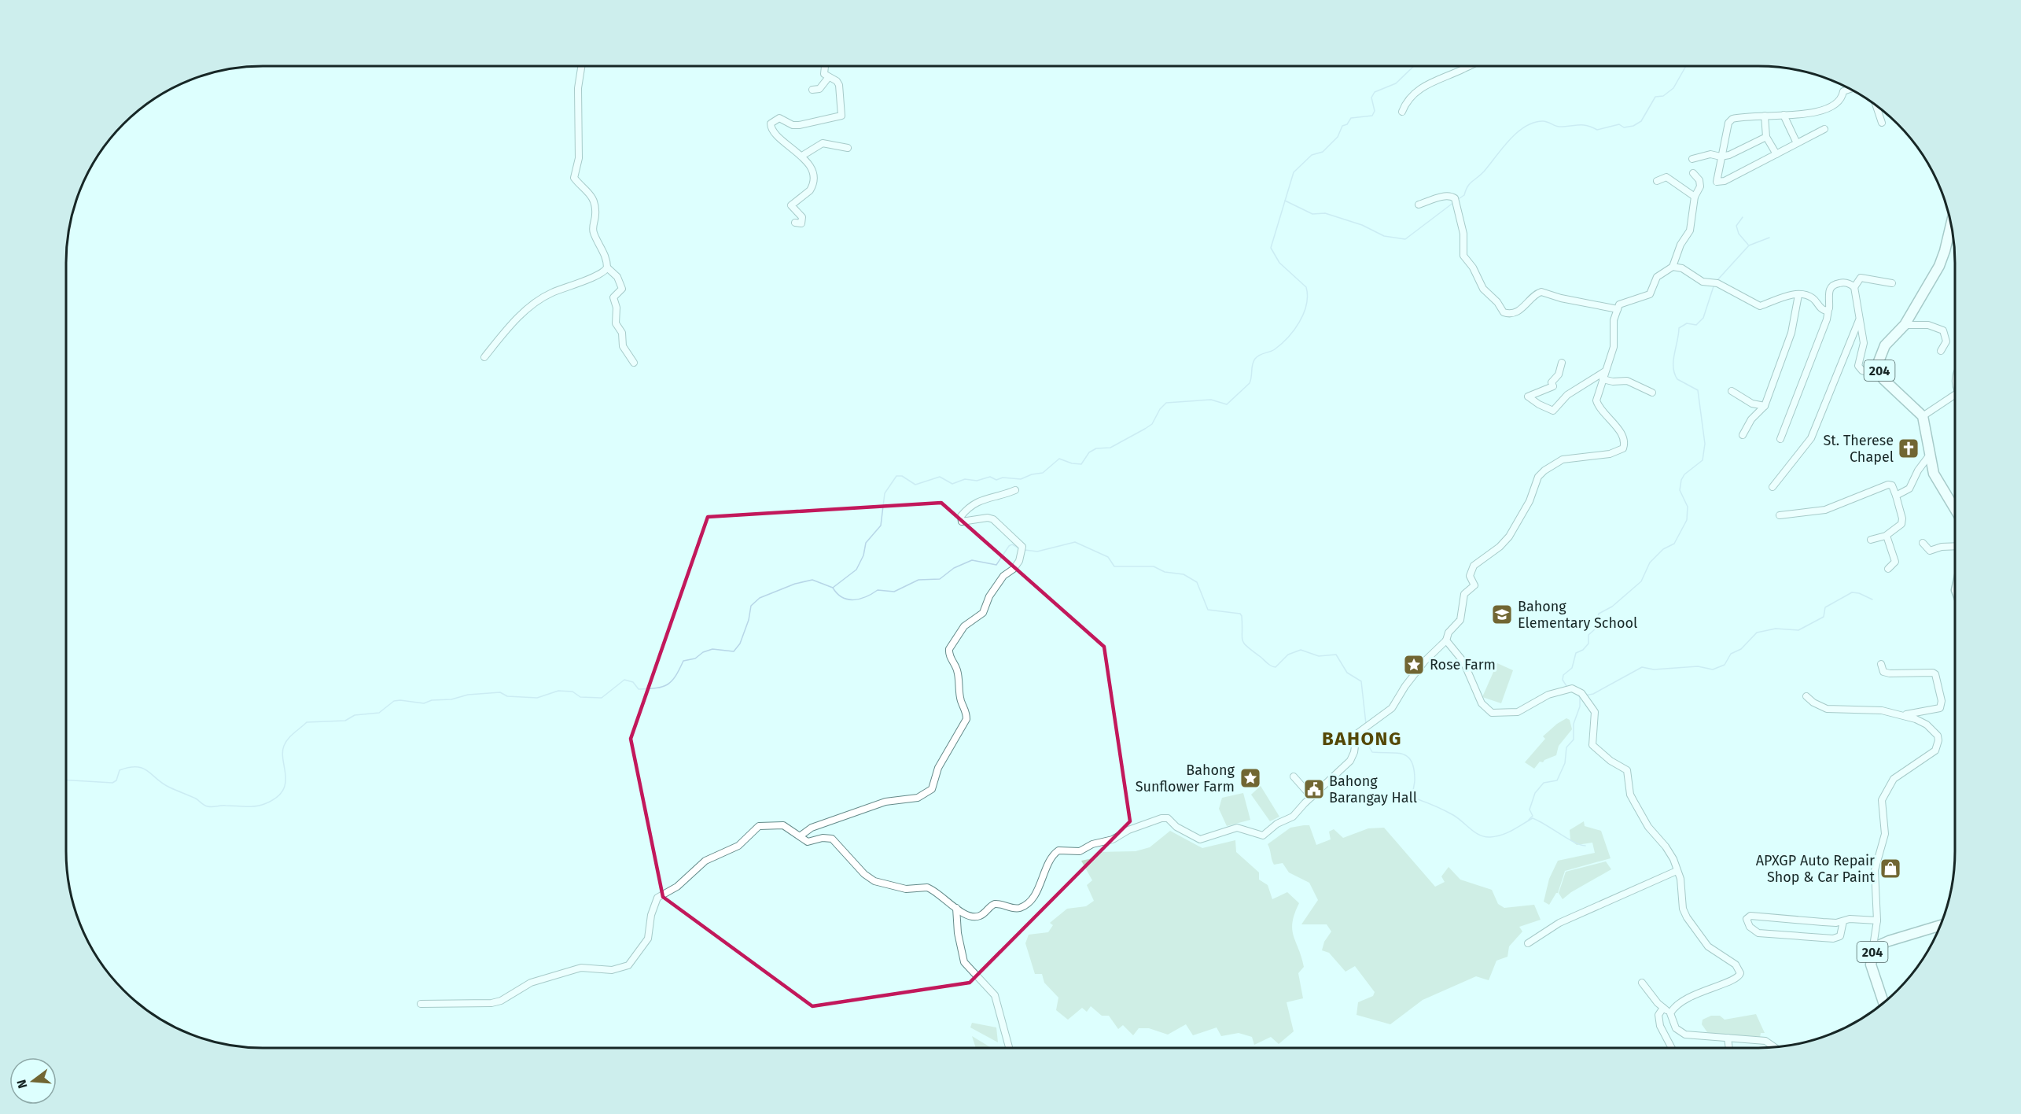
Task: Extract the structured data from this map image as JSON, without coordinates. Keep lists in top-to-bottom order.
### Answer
{
  "streets": {
    "highway": ["204"]
  },
  "districts": ["BAHONG"],
  "places": {
    "church": ["St. Therese Chapel"],
    "school or university": ["Bahong Elementary School"],
    "place": ["Rose Farm", "Bahong Sunflower Farm"],
    "public building": ["Bahong Barangay Hall"],
    "shop": ["APXGP Auto Repair Shop & Car Paint"]
  },
  "north": "left"
}
